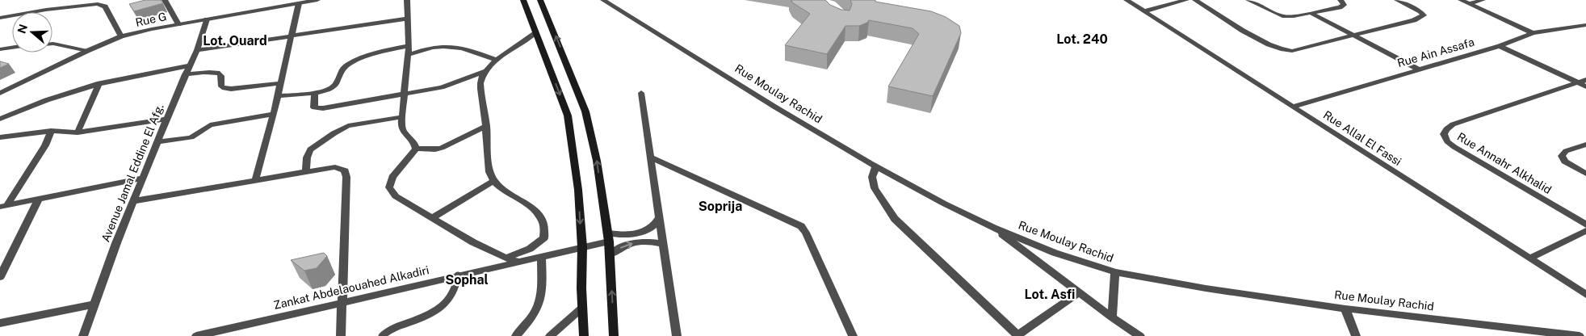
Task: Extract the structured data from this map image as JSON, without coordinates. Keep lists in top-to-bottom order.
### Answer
{
  "streets": {
    "street": [
      "Rue G",
      "Rue Ain Assafa",
      "Rue Moulay Rachid",
      "Rue Allal El Fassi",
      "Rue Annahr Alkhalid",
      "Avenue Jamal Eddine El Afg.",
      "Zankat Abdelaouahed Alkadiri"
    ]
  },
  "crossings": [
    ["Rue G", "Avenue Jamal Eddine El Afg."],
    ["Rue Ain Assafa", "Rue Allal El Fassi"]
  ],
  "districts": [
    "Lot. 240",
    "Lot. Ouard",
    "Soprija",
    "Sophal",
    "Lot. Asfi"
  ],
  "north": "left"
}
